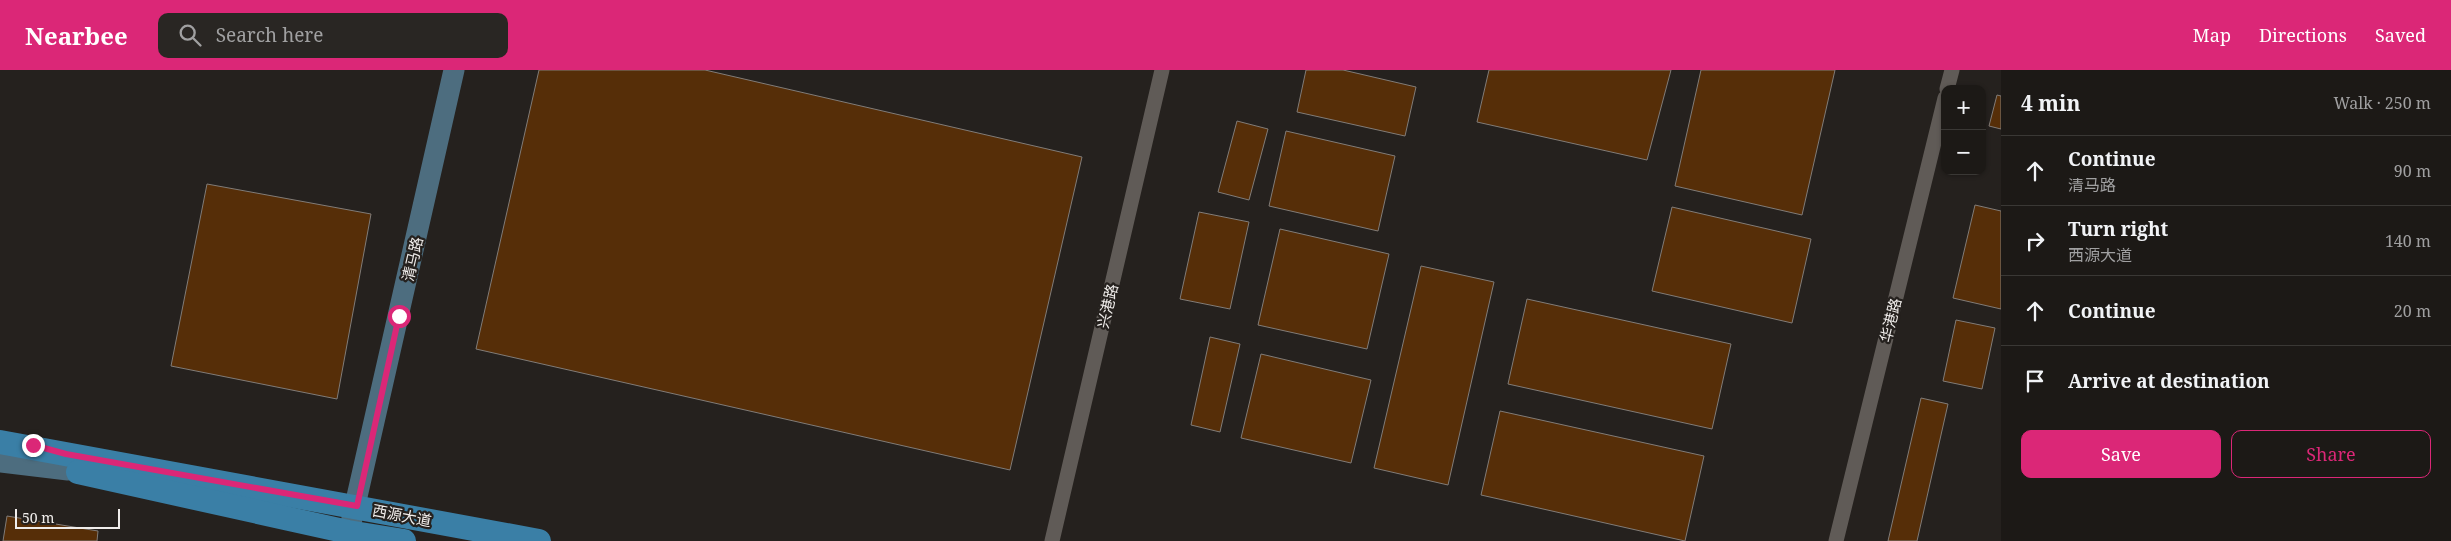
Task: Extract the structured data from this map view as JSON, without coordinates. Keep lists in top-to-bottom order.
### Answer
{
  "streets": {
    "main road": ["西源大道"],
    "street": ["清马路", "兴港路", "华港路"]
  },
  "crossings": [
    ["清马路", "西源大道"]
  ],
  "scale_bar": "50 m",
  "page": {
    "header": "Nearbee",
    "search": "Search here",
    "nav": ["Map", "Directions", "Saved"],
    "heading": ["4 min", "Walk · 250 m"],
    "map_buttons": ["+", "−"],
    "list": [
      ["Continue", "清马路", "90 m"],
      ["Turn right", "西源大道", "140 m"],
      ["Continue", "20 m"],
      "Arrive at destination"
    ],
    "buttons": ["Save", "Share"],
    "scale": "50 m"
  }
}
